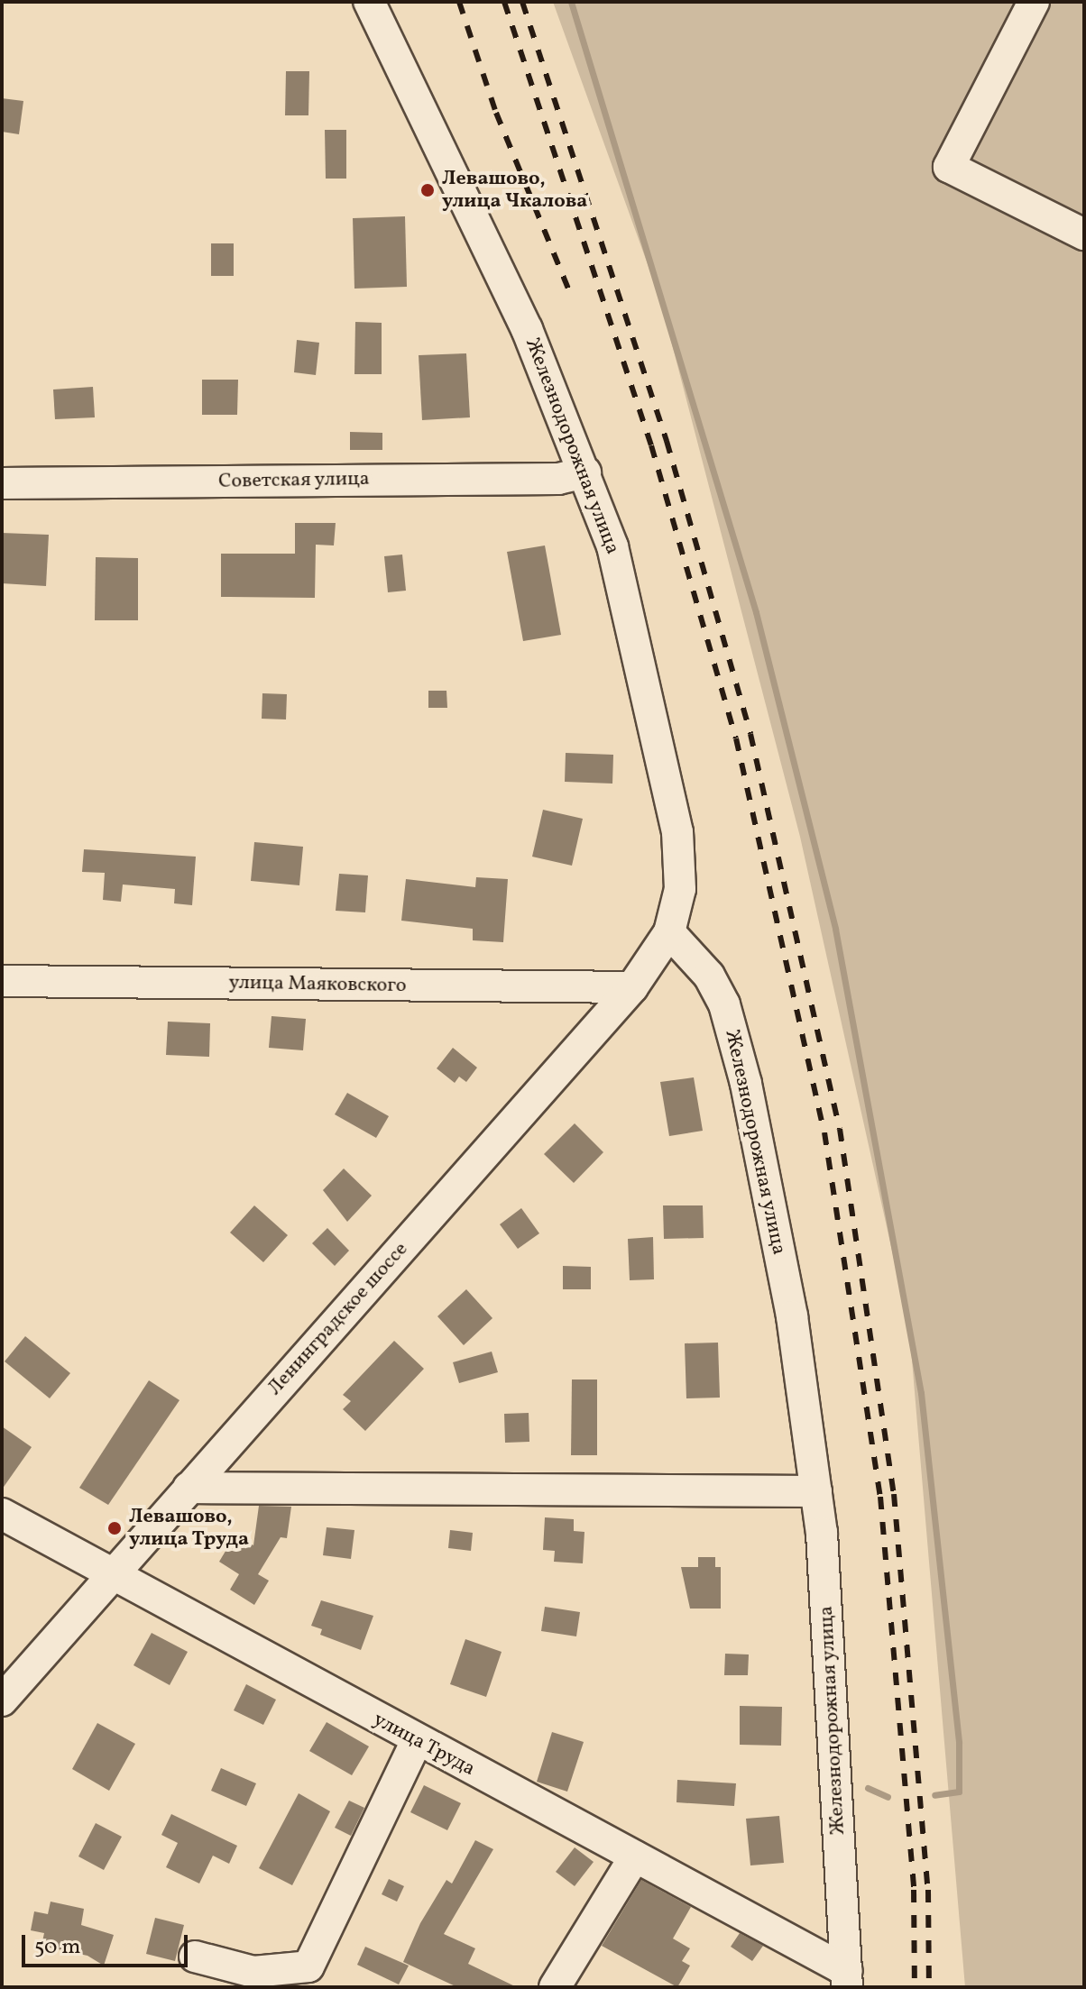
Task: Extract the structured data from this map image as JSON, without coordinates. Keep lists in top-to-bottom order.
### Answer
{
  "streets": {
    "street": [
      "Железнодорожная улица",
      "Советская улица",
      "улица Маяковского",
      "Ленинградское шоссе",
      "улица Труда"
    ]
  },
  "crossings": [
    ["Железнодорожная улица", "Советская улица"],
    ["Железнодорожная улица", "Ленинградское шоссе"],
    ["Железнодорожная улица", "улица Труда"],
    ["улица Маяковского", "Ленинградское шоссе"],
    ["Ленинградское шоссе", "улица Труда"]
  ],
  "places": ["Левашово, улица Чкалова", "Левашово, улица Труда"],
  "scale_bar": "50 m"
}
